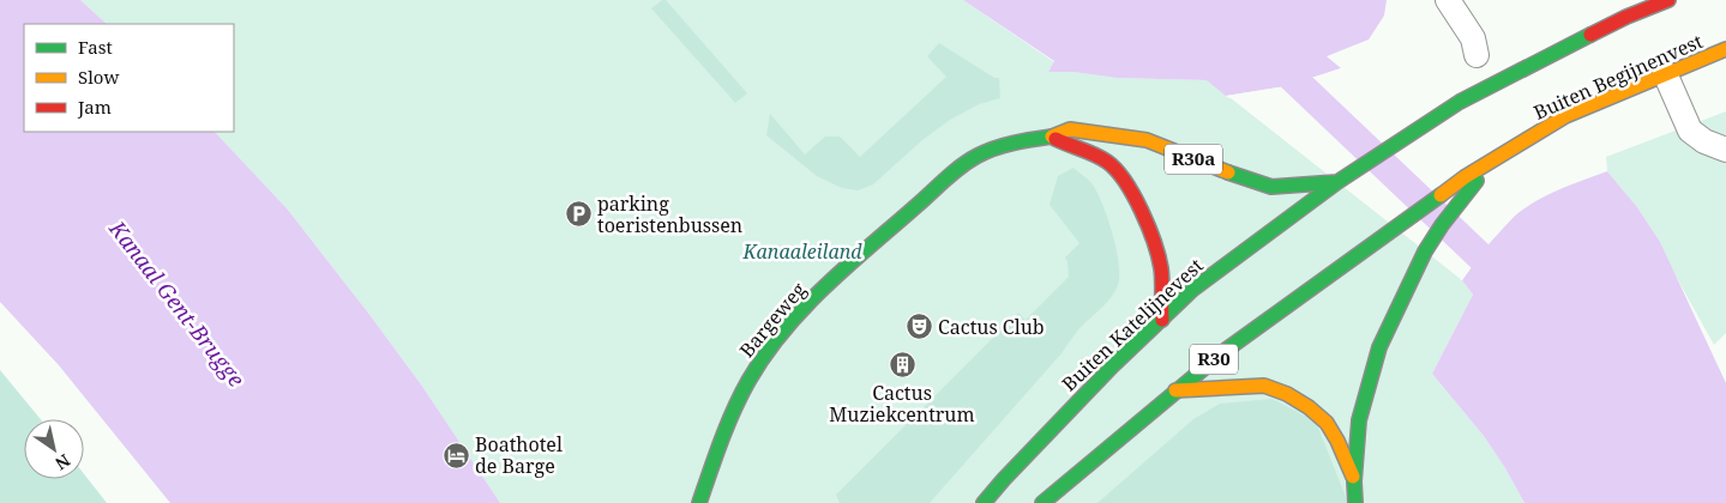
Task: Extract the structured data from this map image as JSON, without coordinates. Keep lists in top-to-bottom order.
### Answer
{
  "streets": {
    "main road": [
      "Buiten Begijnenvest",
      "R30a",
      "Bargeweg",
      "Buiten Katelijnevest",
      "R30"
    ]
  },
  "crossings": [
    ["Buiten Begijnenvest", "R30"],
    ["R30a", "Bargeweg"],
    ["R30a", "Buiten Katelijnevest"]
  ],
  "water": ["Kanaal Gent-Brugge"],
  "parks": ["Kanaaleiland"],
  "places": {
    "parking": ["parking toeristenbussen"],
    "theatre": ["Cactus Club"],
    "building": ["Cactus Muziekcentrum"],
    "hotel": ["Boathotel de Barge"]
  },
  "legend": ["Fast", "Slow", "Jam"],
  "north": "bottom right"
}
